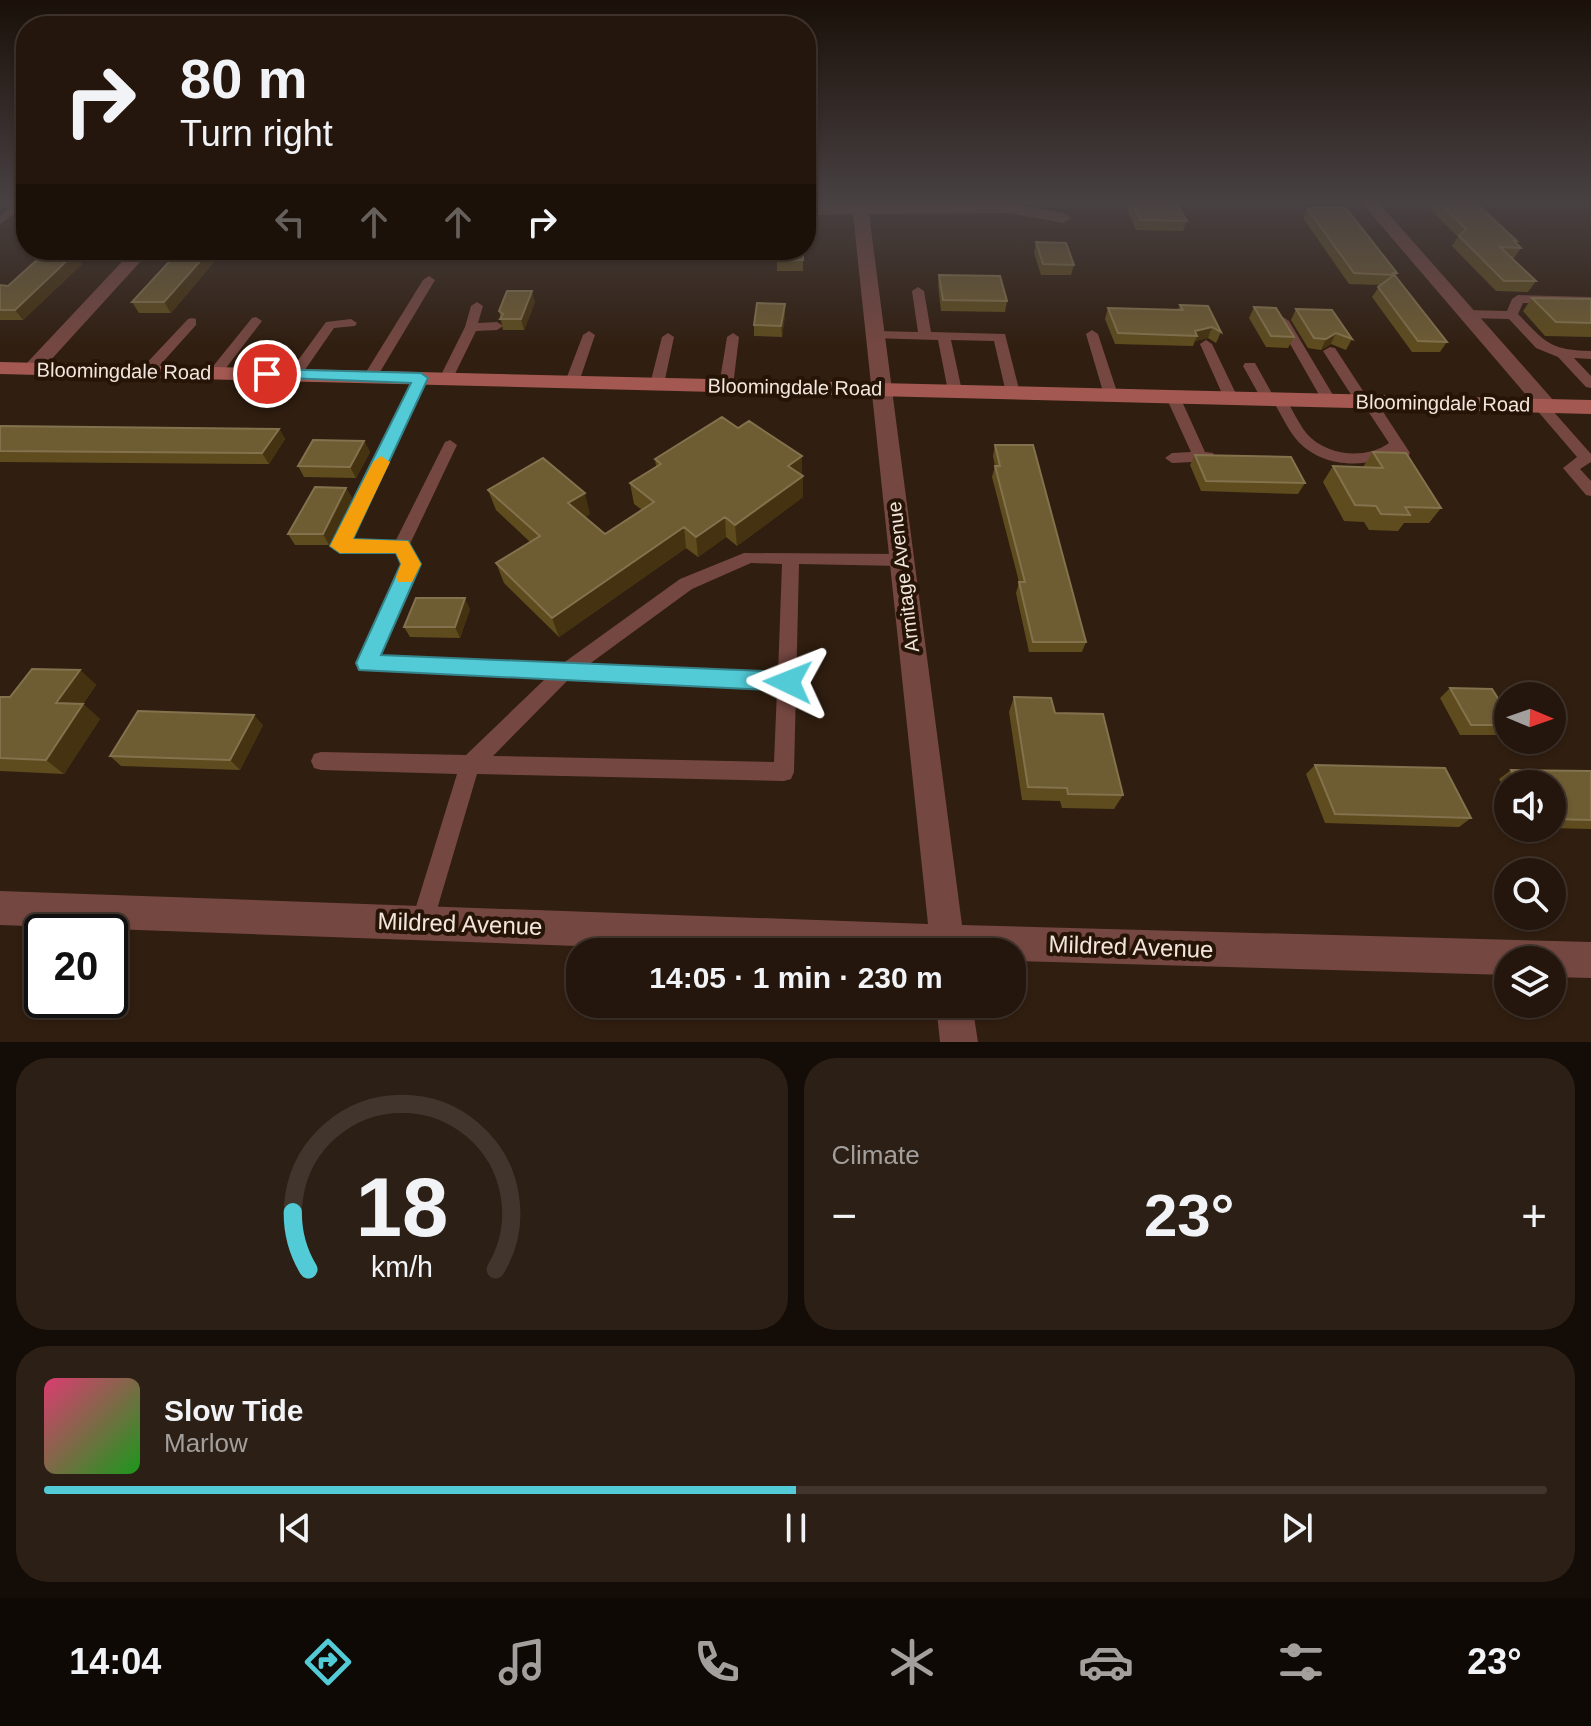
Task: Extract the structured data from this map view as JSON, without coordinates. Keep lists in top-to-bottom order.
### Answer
{
  "streets": {
    "main road": ["Bloomingdale Road"],
    "street": ["Armitage Avenue", "Mildred Avenue"]
  },
  "crossings": [
    ["Bloomingdale Road", "Armitage Avenue"]
  ],
  "north": "right",
  "page": {
    "turn": ["80 m", "Turn right"],
    "limit": "20",
    "trip": "14:05 · 1 min · 230 m",
    "tile": "Climate",
    "heat": ["−", "23°", "+"],
    "song": ["Slow Tide", "Marlow"],
    "tabs": ["14:04", "23°"],
    "gauge": ["18", "km/h"]
  }
}
